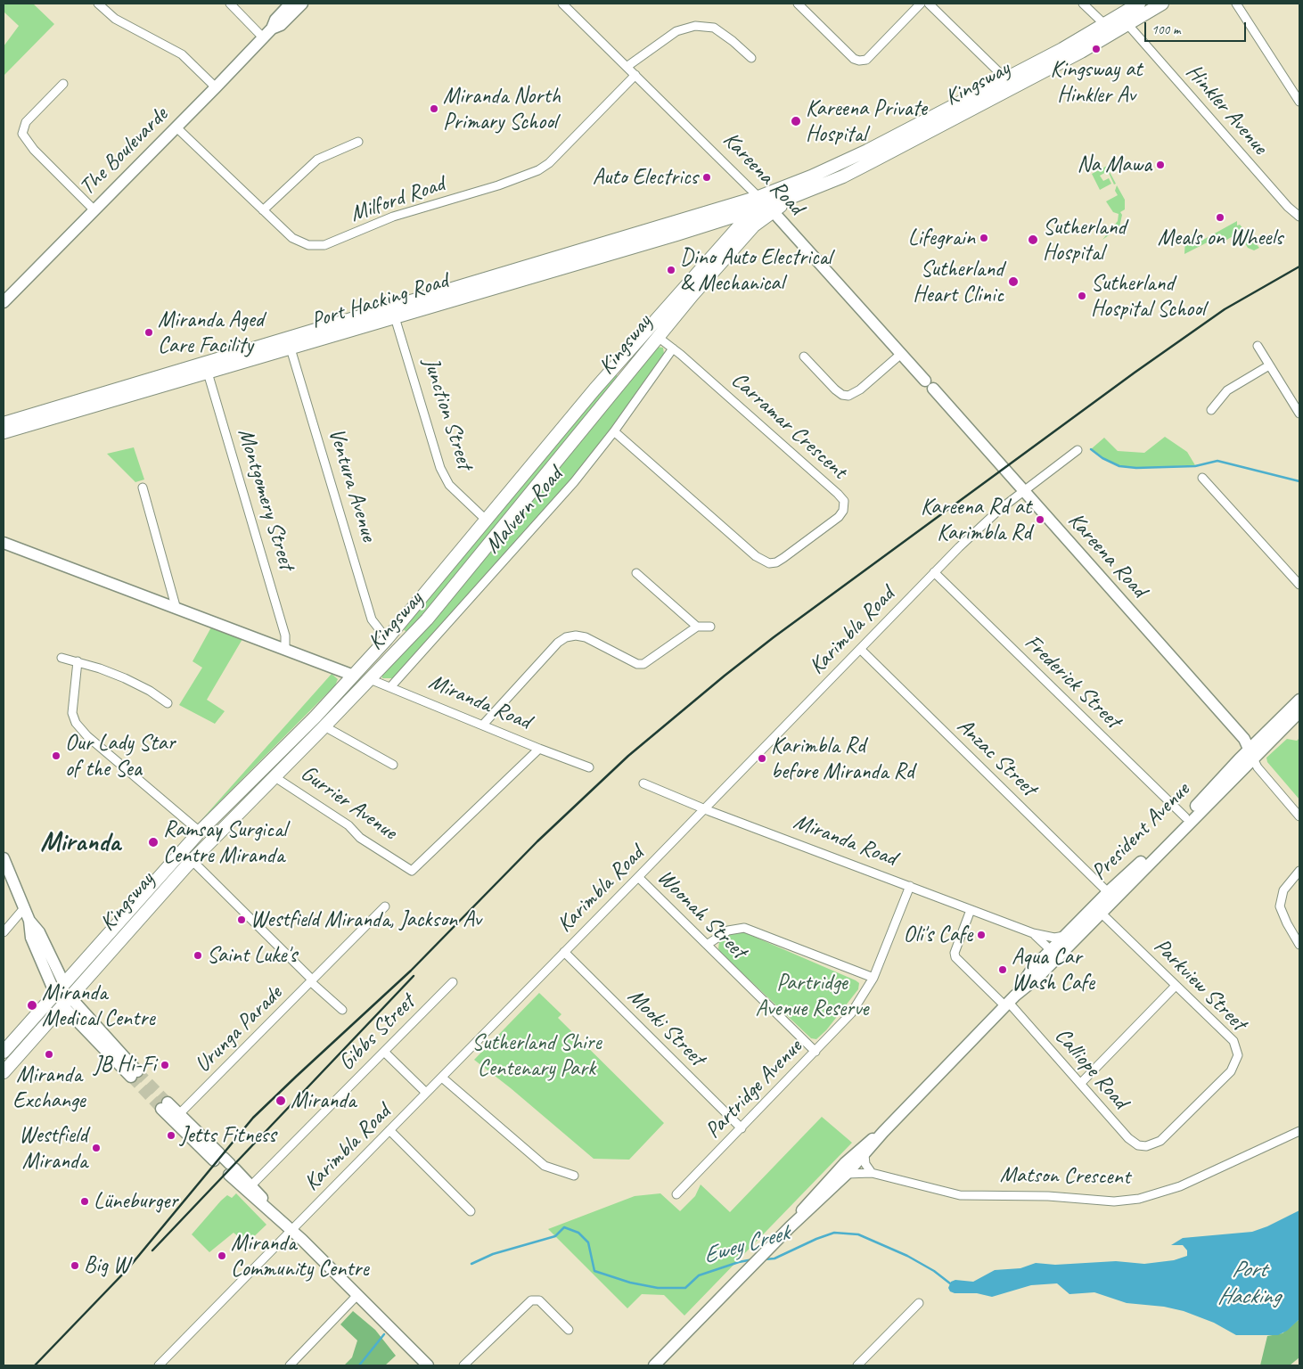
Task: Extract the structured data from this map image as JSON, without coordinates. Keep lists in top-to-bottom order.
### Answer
{
  "streets": {
    "main road": [
      "Kingsway",
      "The Boulevarde",
      "Kareena Road",
      "Port Hacking Road",
      "Miranda Road",
      "Gurrier Avenue",
      "President Avenue"
    ],
    "street": [
      "Hinkler Avenue",
      "Milford Road",
      "Junction Street",
      "Carramar Crescent",
      "Ventura Avenue",
      "Montgomery Street",
      "Malvern Road",
      "Karimbla Road",
      "Frederick Street",
      "Anzac Street",
      "Woonah Street",
      "Parkview Street",
      "Mooki Street",
      "Urunga Parade",
      "Gibbs Street",
      "Calliope Road",
      "Partridge Avenue",
      "Matson Crescent"
    ]
  },
  "crossings": [
    ["Kingsway", "Hinkler Avenue"],
    ["Kingsway", "Kareena Road"],
    ["Kingsway", "Port Hacking Road"],
    ["Kingsway", "Junction Street"],
    ["Kingsway", "Carramar Crescent"],
    ["Kingsway", "Ventura Avenue"],
    ["Kingsway", "Miranda Road"],
    ["Kingsway", "Gurrier Avenue"],
    ["The Boulevarde", "Milford Road"],
    ["Kareena Road", "Milford Road"],
    ["Kareena Road", "Port Hacking Road"],
    ["Kareena Road", "Karimbla Road"],
    ["Kareena Road", "President Avenue"],
    ["Port Hacking Road", "Junction Street"],
    ["Port Hacking Road", "Ventura Avenue"],
    ["Port Hacking Road", "Montgomery Street"],
    ["Carramar Crescent", "Malvern Road"],
    ["Malvern Road", "Miranda Road"],
    ["Karimbla Road", "Frederick Street"],
    ["Karimbla Road", "Miranda Road"],
    ["Karimbla Road", "Anzac Street"],
    ["Karimbla Road", "Woonah Street"],
    ["Karimbla Road", "Mooki Street"],
    ["Frederick Street", "President Avenue"],
    ["Miranda Road", "Gurrier Avenue"],
    ["Miranda Road", "President Avenue"],
    ["Miranda Road", "Calliope Road"],
    ["Miranda Road", "Partridge Avenue"],
    ["Anzac Street", "President Avenue"],
    ["President Avenue", "Parkview Street"],
    ["President Avenue", "Calliope Road"],
    ["President Avenue", "Matson Crescent"],
    ["Woonah Street", "Partridge Avenue"],
    ["Parkview Street", "Calliope Road"],
    ["Mooki Street", "Partridge Avenue"]
  ],
  "districts": ["Miranda"],
  "water": ["Ewey Creek", "Port Hacking"],
  "parks": ["Partridge Avenue Reserve", "Sutherland Shire Centenary Park"],
  "places": [
    "Kingsway at Hinkler Av",
    "Miranda North Primary School",
    "Kareena Private Hospital",
    "Na Mawa",
    "Auto Electrics",
    "Meals on Wheels",
    "Lifegrain",
    "Sutherland Hospital",
    "Dino Auto Electrical & Mechanical",
    "Sutherland Heart Clinic",
    "Sutherland Hospital School",
    "Miranda Aged Care Facility",
    "Kareena Rd at Karimbla Rd",
    "Our Lady Star of the Sea",
    "Karimbla Rd before Miranda Rd",
    "Ramsay Surgical Centre Miranda",
    "Westfield Miranda, Jackson Av",
    "Oli's Cafe",
    "Saint Luke's",
    "Aqua Car Wash Cafe",
    "Miranda Medical Centre",
    "Miranda Exchange",
    "JB Hi-Fi",
    "Miranda",
    "Jetts Fitness",
    "Westfield Miranda",
    "Lüneburger",
    "Miranda Community Centre",
    "Big W"
  ],
  "scale_bar": "100 m"
}
